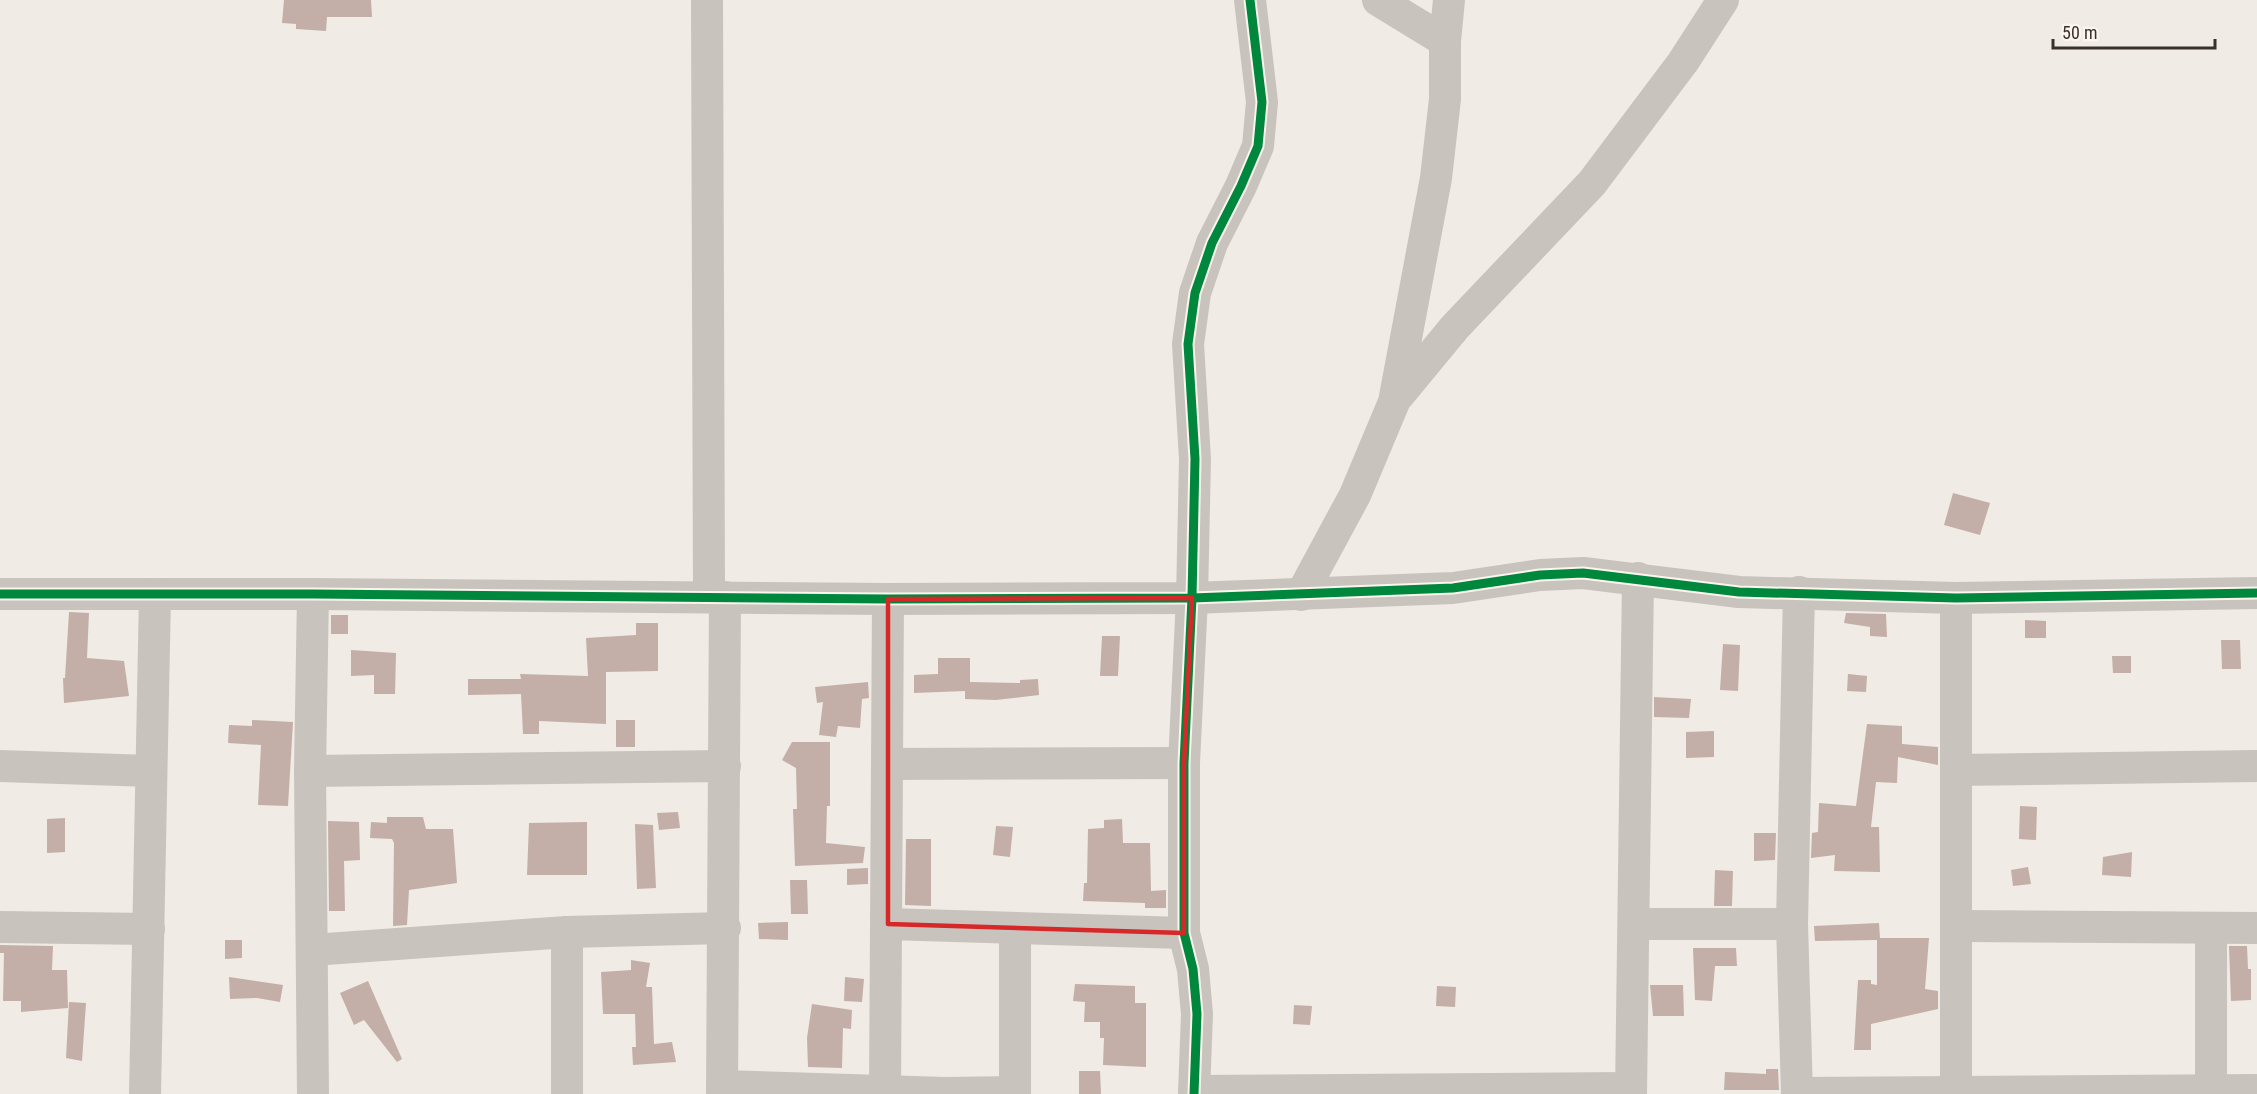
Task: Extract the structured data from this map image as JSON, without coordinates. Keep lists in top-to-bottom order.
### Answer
{
  "scale_bar": "50 m"
}
